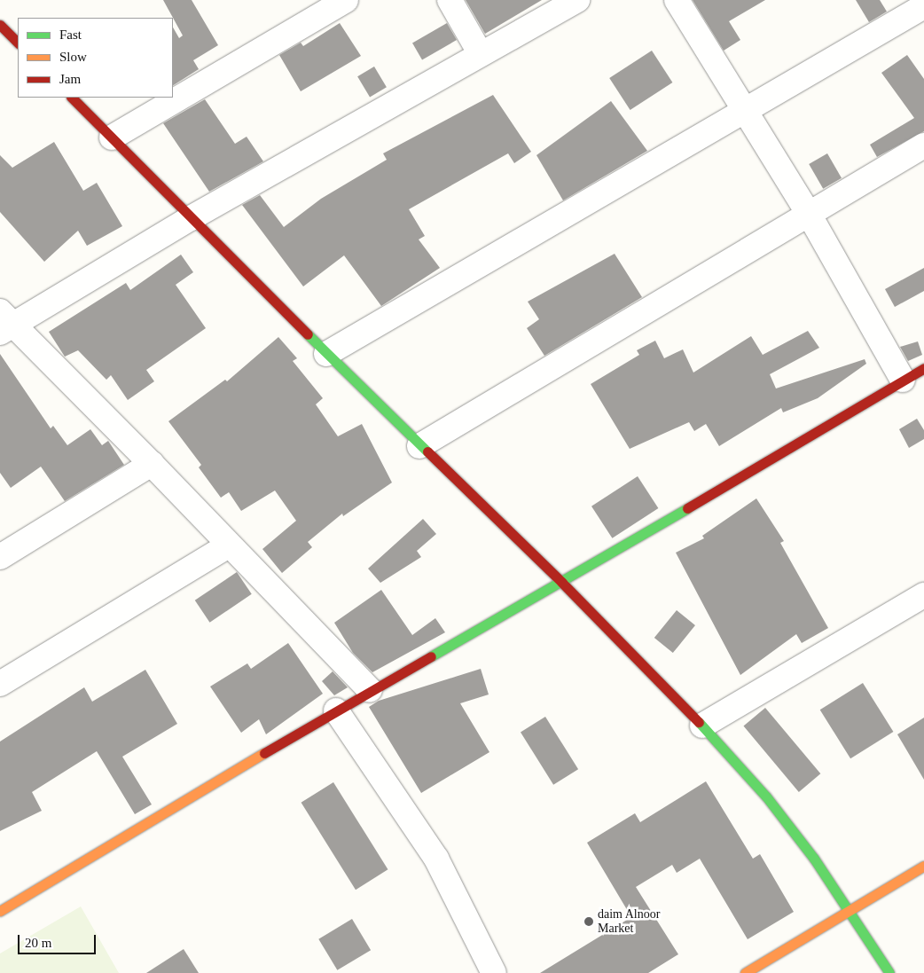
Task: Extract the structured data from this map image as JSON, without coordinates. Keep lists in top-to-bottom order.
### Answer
{
  "places": ["daim Alnoor Market"],
  "legend": ["Fast", "Slow", "Jam"],
  "scale_bar": "20 m"
}
